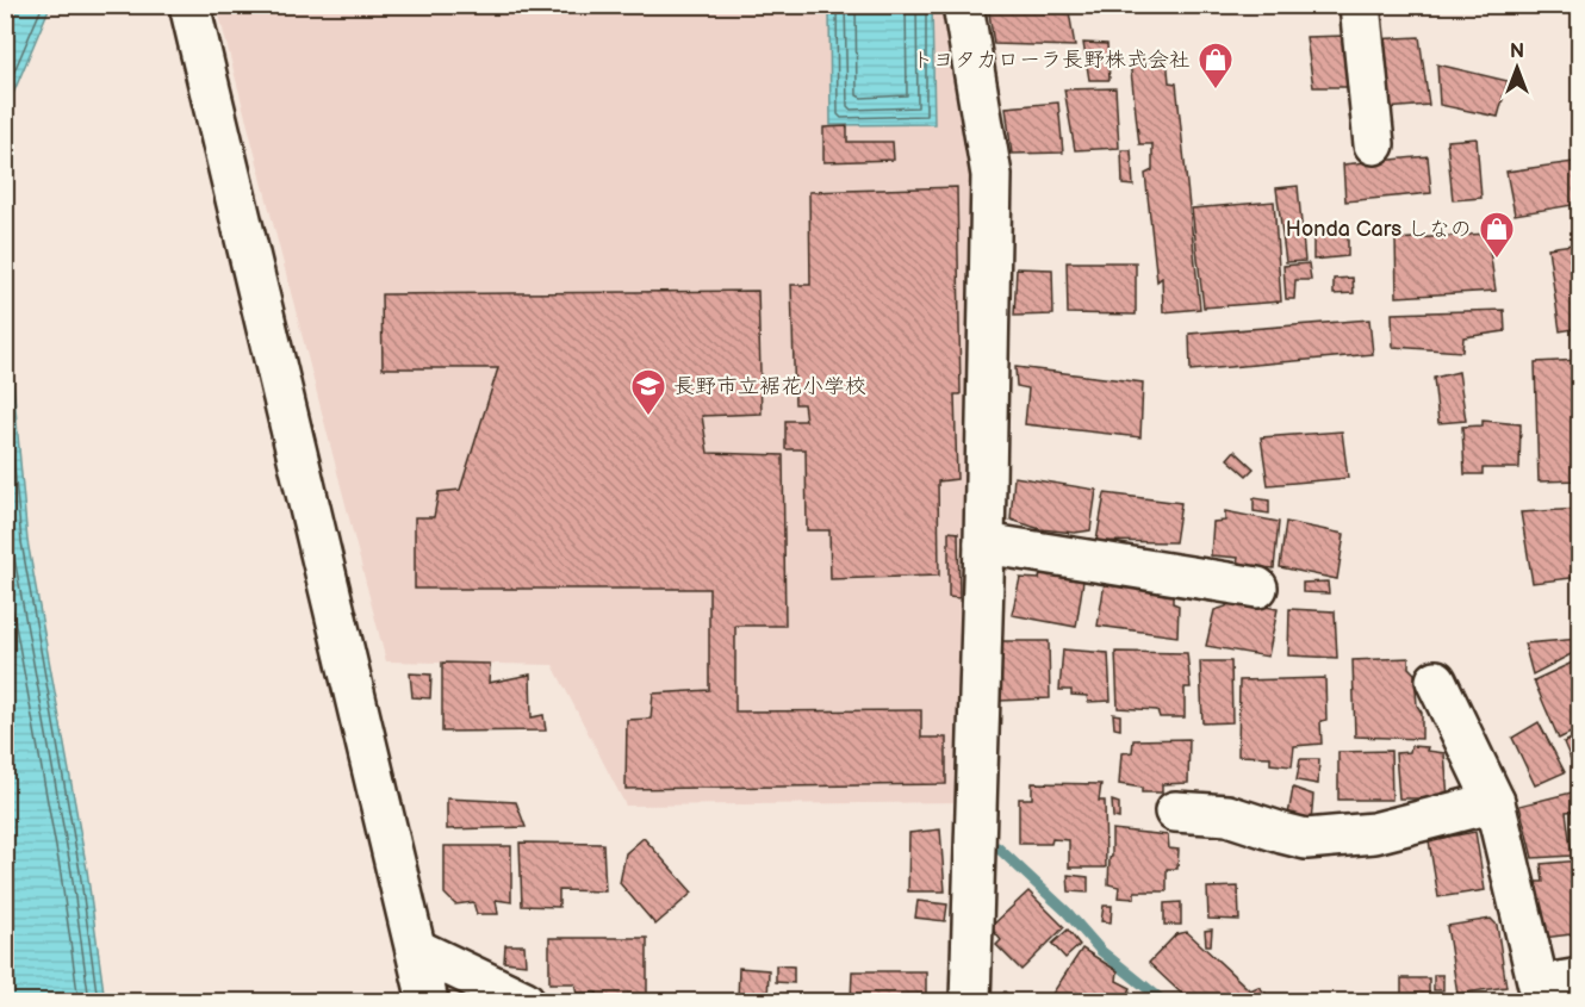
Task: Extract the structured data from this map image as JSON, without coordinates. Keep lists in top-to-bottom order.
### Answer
{
  "places": {
    "shop": ["トヨタカローラ長野株式会社", "Honda Cars しなの"],
    "school or university": ["長野市立裾花小学校"]
  },
  "north": "top"
}
